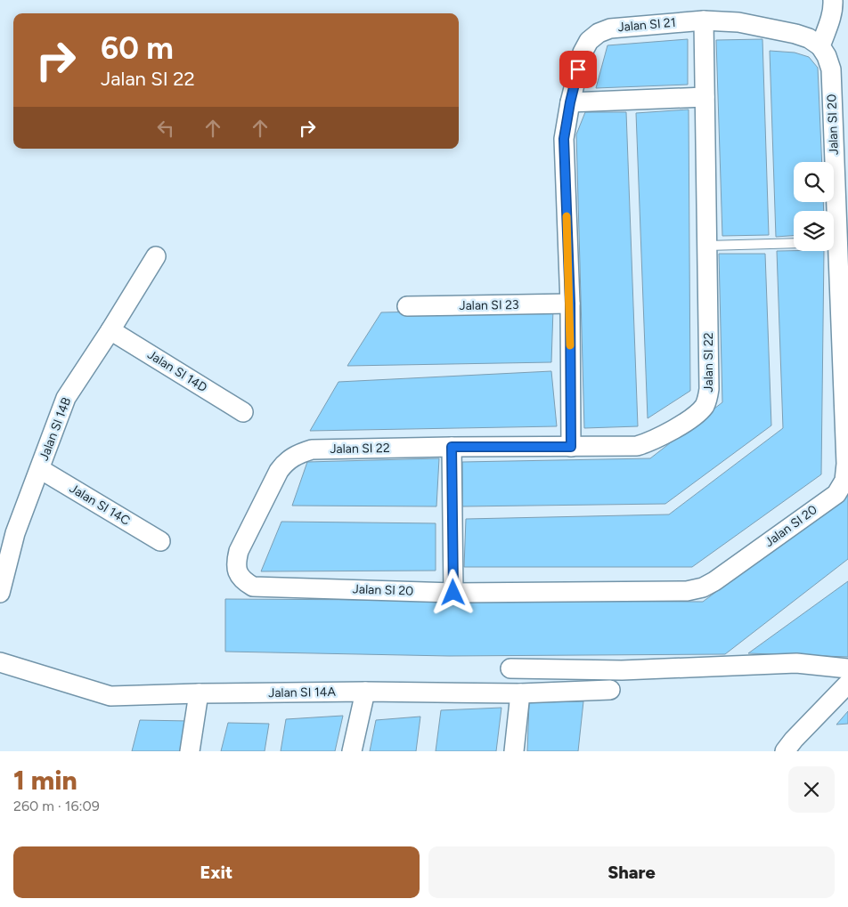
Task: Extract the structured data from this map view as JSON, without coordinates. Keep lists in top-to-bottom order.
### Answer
{
  "streets": {
    "street": [
      "Jalan SI 21",
      "Jalan SI 20",
      "Jalan SI 23",
      "Jalan SI 22",
      "Jalan SI 14D",
      "Jalan SI 14B",
      "Jalan SI 14C",
      "Jalan SI 14A"
    ]
  },
  "crossings": [
    ["Jalan SI 21", "Jalan SI 20"],
    ["Jalan SI 21", "Jalan SI 23"],
    ["Jalan SI 21", "Jalan SI 22"],
    ["Jalan SI 20", "Jalan SI 22"],
    ["Jalan SI 14D", "Jalan SI 14B"],
    ["Jalan SI 14B", "Jalan SI 14C"]
  ],
  "page": {
    "turn": ["60 m", "Jalan SI 22"],
    "heading": ["1 min", "260 m · 16:09"],
    "buttons": ["Exit", "Share"]
  }
}
